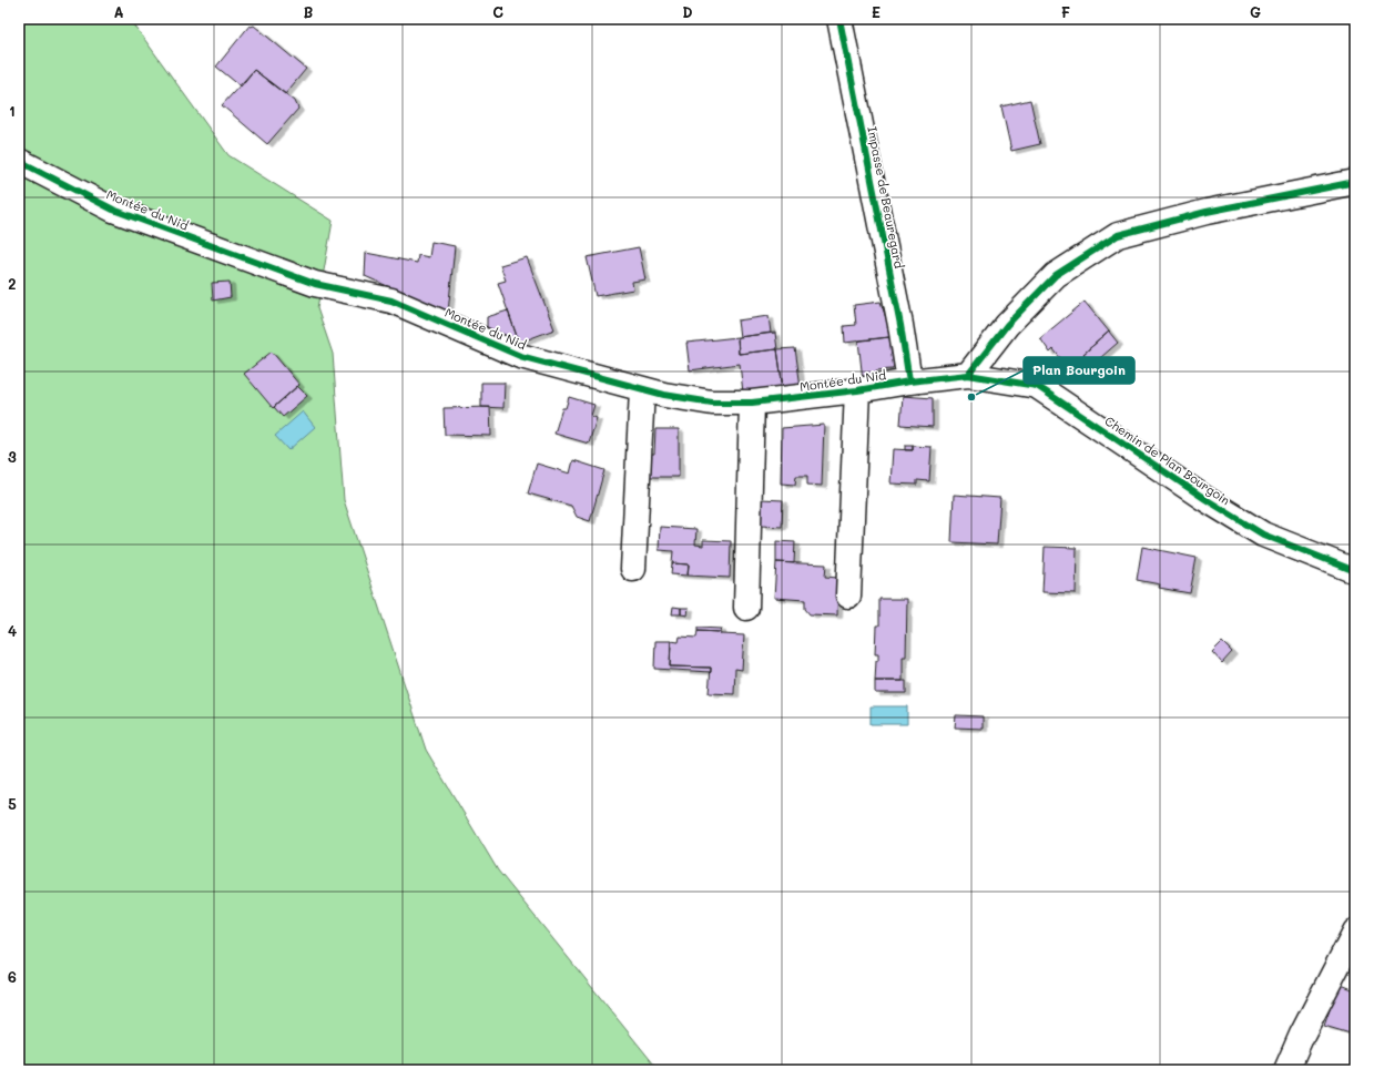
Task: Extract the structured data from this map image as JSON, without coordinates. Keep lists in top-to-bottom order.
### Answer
{
  "streets": {
    "street": ["Impasse de Beauregard", "Montée du Nid", "Chemin de Plan Bourgoin"]
  },
  "crossings": [
    ["Impasse de Beauregard", "Montée du Nid"],
    ["Montée du Nid", "Chemin de Plan Bourgoin"]
  ],
  "places": ["Plan Bourgoin"],
  "grid": {
    "columns": [
      "A",
      "B",
      "C",
      "D",
      "E",
      "F",
      "G"
    ],
    "rows": [
      "1",
      "2",
      "3",
      "4",
      "5",
      "6"
    ]
  }
}
